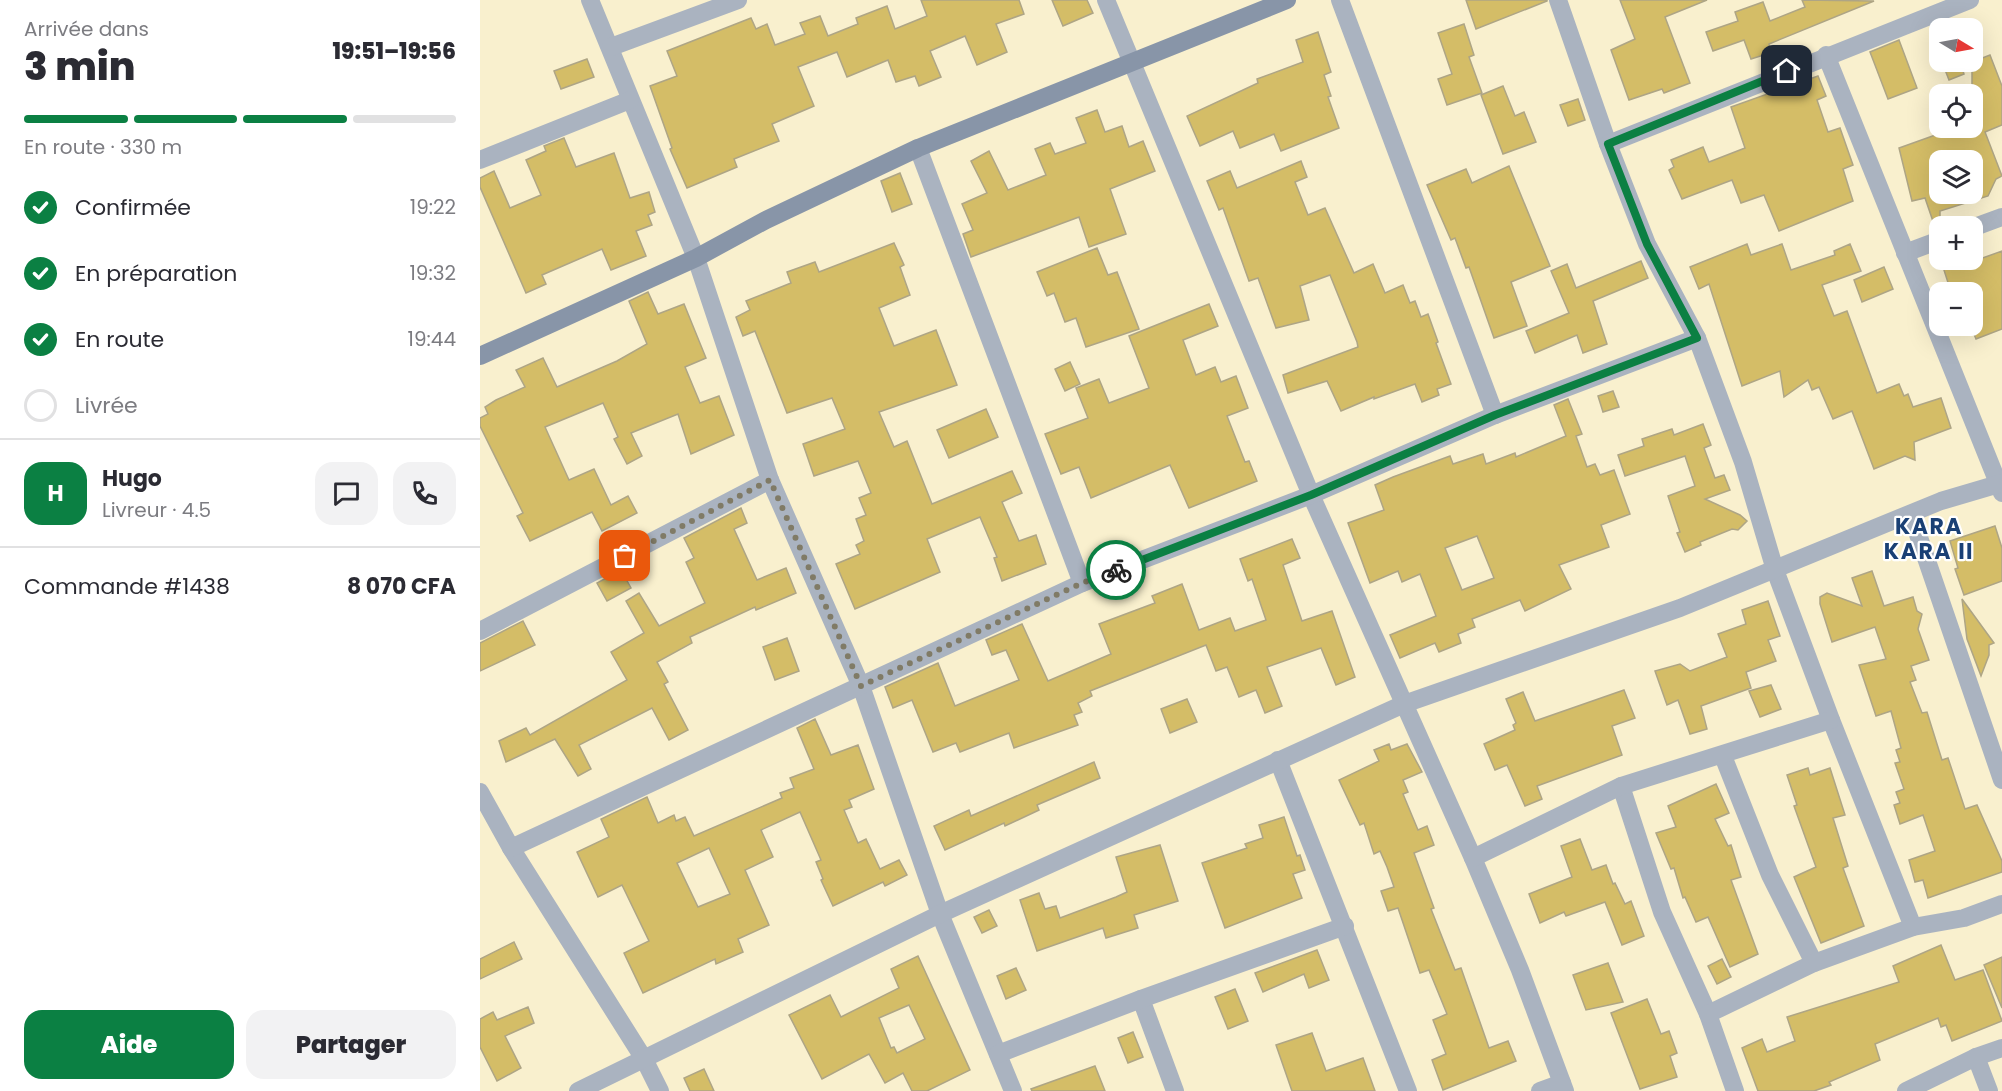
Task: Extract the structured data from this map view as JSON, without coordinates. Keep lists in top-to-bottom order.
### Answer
{
  "districts": ["KARA KARA II"],
  "north": "right",
  "page": {
    "heading": ["3 min", "Arrivée dans", "19:51–19:56"],
    "panel": [
      "Hugo",
      "Livreur · 4.5",
      "Commande #1438",
      "8 070 CFA"
    ],
    "map_buttons": ["+", "−"],
    "bar": "En route · 330 m",
    "list": [
      ["Confirmée", "19:22"],
      ["En préparation", "19:32"],
      ["En route", "19:44"],
      "Livrée"
    ],
    "round": "H",
    "buttons": ["Aide", "Partager"]
  }
}
